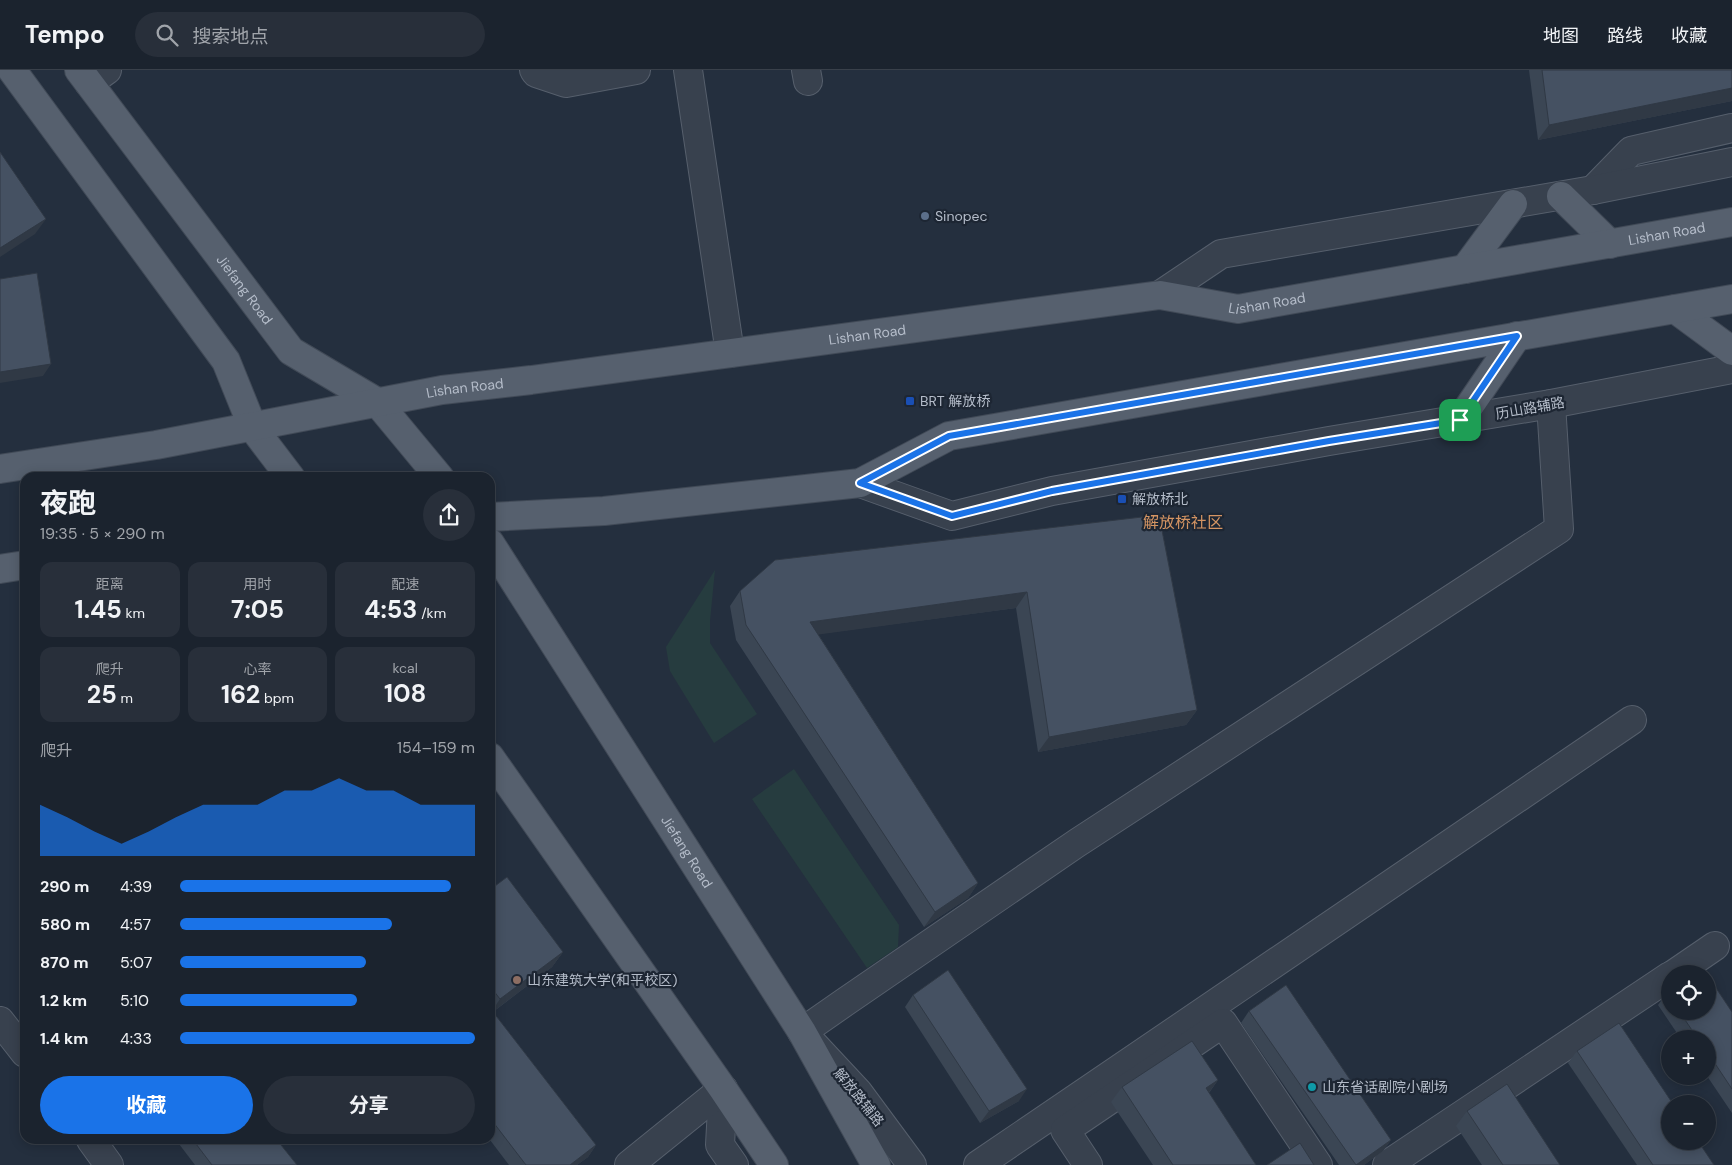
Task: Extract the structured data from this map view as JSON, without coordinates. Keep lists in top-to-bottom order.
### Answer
{
  "streets": {
    "main road": ["Lishan Road", "Jiefang Road"],
    "street": ["历山路辅路", "解放路辅路"]
  },
  "crossings": [
    ["Lishan Road", "Jiefang Road"],
    ["Jiefang Road", "解放路辅路"]
  ],
  "districts": ["解放桥社区"],
  "places": {
    "other": ["Sinopec", "山东建筑大学(和平校区)", "山东省话剧院小剧场"],
    "transit": ["BRT 解放桥", "解放桥北"]
  },
  "page": {
    "header": "Tempo",
    "search": "搜索地点",
    "nav": ["地图", "路线", "收藏"],
    "heading": ["夜跑", "19:35 · 5 × 290 m"],
    "stats": [
      ["距离", "1.45 km"],
      ["用时", "7:05"],
      ["配速", "4:53 /km"],
      ["爬升", "25 m"],
      ["心率", "162 bpm"],
      ["kcal", "108"]
    ],
    "chart": ["爬升", "154–159 m"],
    "list": [
      {
        "name": "290 m",
        "note": "4:39"
      },
      {
        "name": "580 m",
        "note": "4:57"
      },
      {
        "name": "870 m",
        "note": "5:07"
      },
      {
        "name": "1.2 km",
        "note": "5:10"
      },
      {
        "name": "1.4 km",
        "note": "4:33"
      }
    ],
    "map_buttons": ["+", "−"],
    "buttons": ["收藏", "分享"]
  }
}
